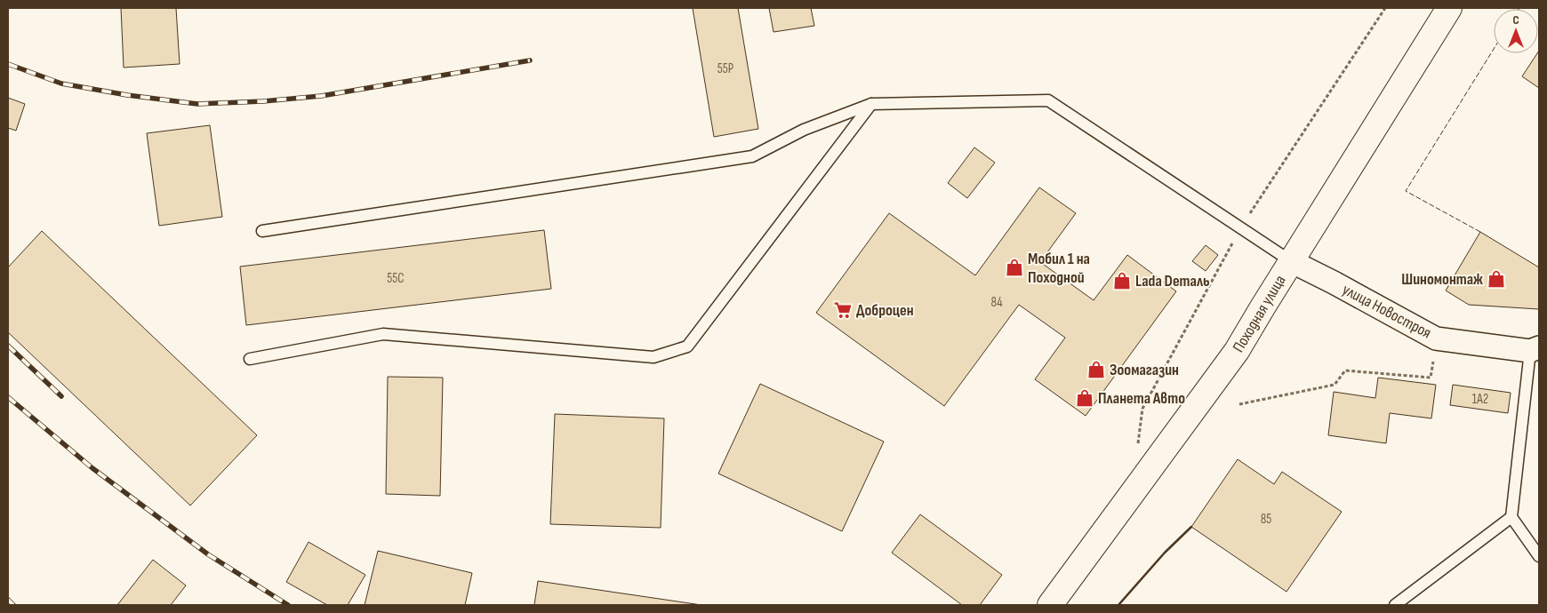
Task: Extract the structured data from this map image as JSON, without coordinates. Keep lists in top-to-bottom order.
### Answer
{
  "streets": {
    "main road": ["Походная улица"],
    "street": ["улица Новостроя"]
  },
  "crossings": [
    ["улица Новостроя", "Походная улица"]
  ],
  "places": {
    "shop": [
      "Мобил 1 на Походной",
      "Шиномонтаж",
      "Lada Dеталь",
      "Зоомагазин",
      "Планета Авто"
    ],
    "supermarket": ["Доброцен"]
  },
  "house_numbers": [
    "55P",
    "55С",
    "84",
    "1А2",
    "85"
  ],
  "north": "top"
}
